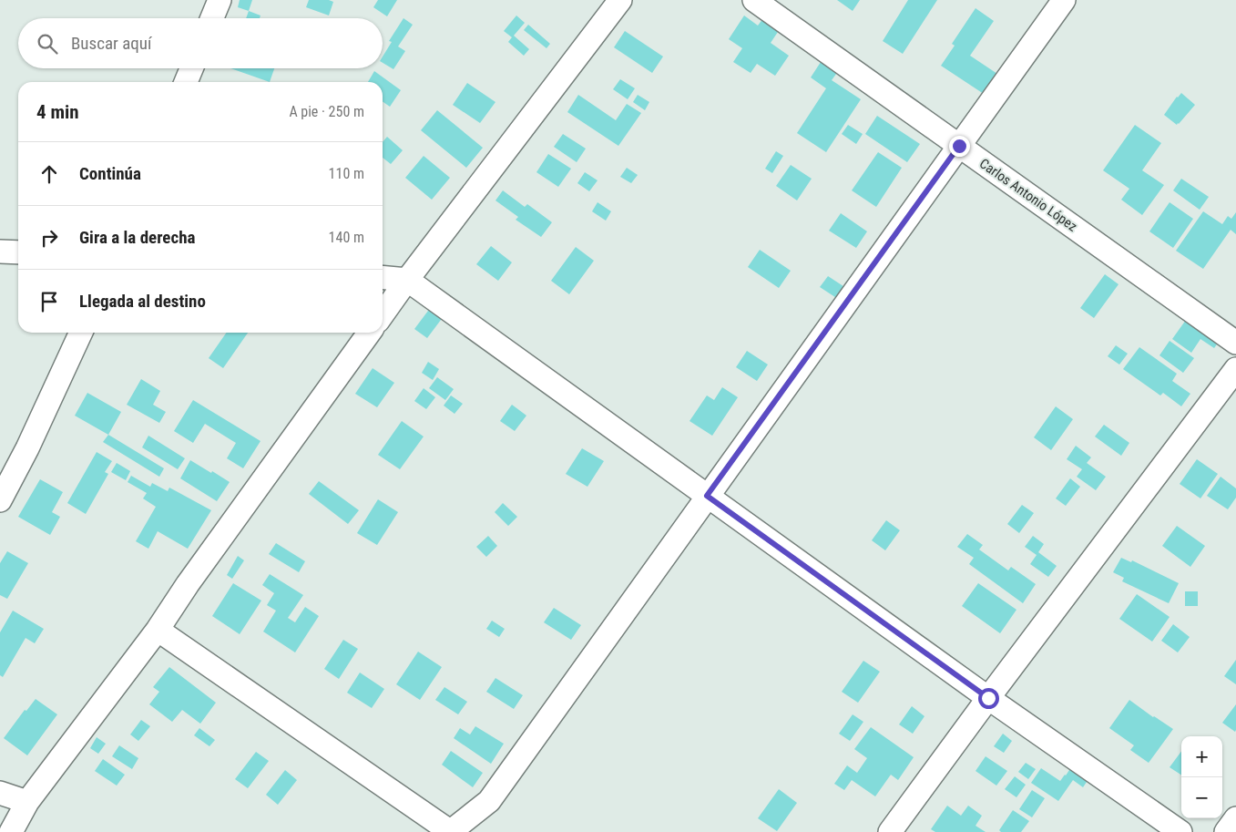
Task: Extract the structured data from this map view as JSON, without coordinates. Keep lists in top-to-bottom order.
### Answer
{
  "streets": {
    "street": ["Carlos Antonio López"]
  },
  "page": {
    "search": "Buscar aquí",
    "heading": ["4 min", "A pie · 250 m"],
    "list": [
      ["Continúa", "110 m"],
      ["Gira a la derecha", "140 m"],
      "Llegada al destino"
    ],
    "map_buttons": ["+", "−"]
  }
}
